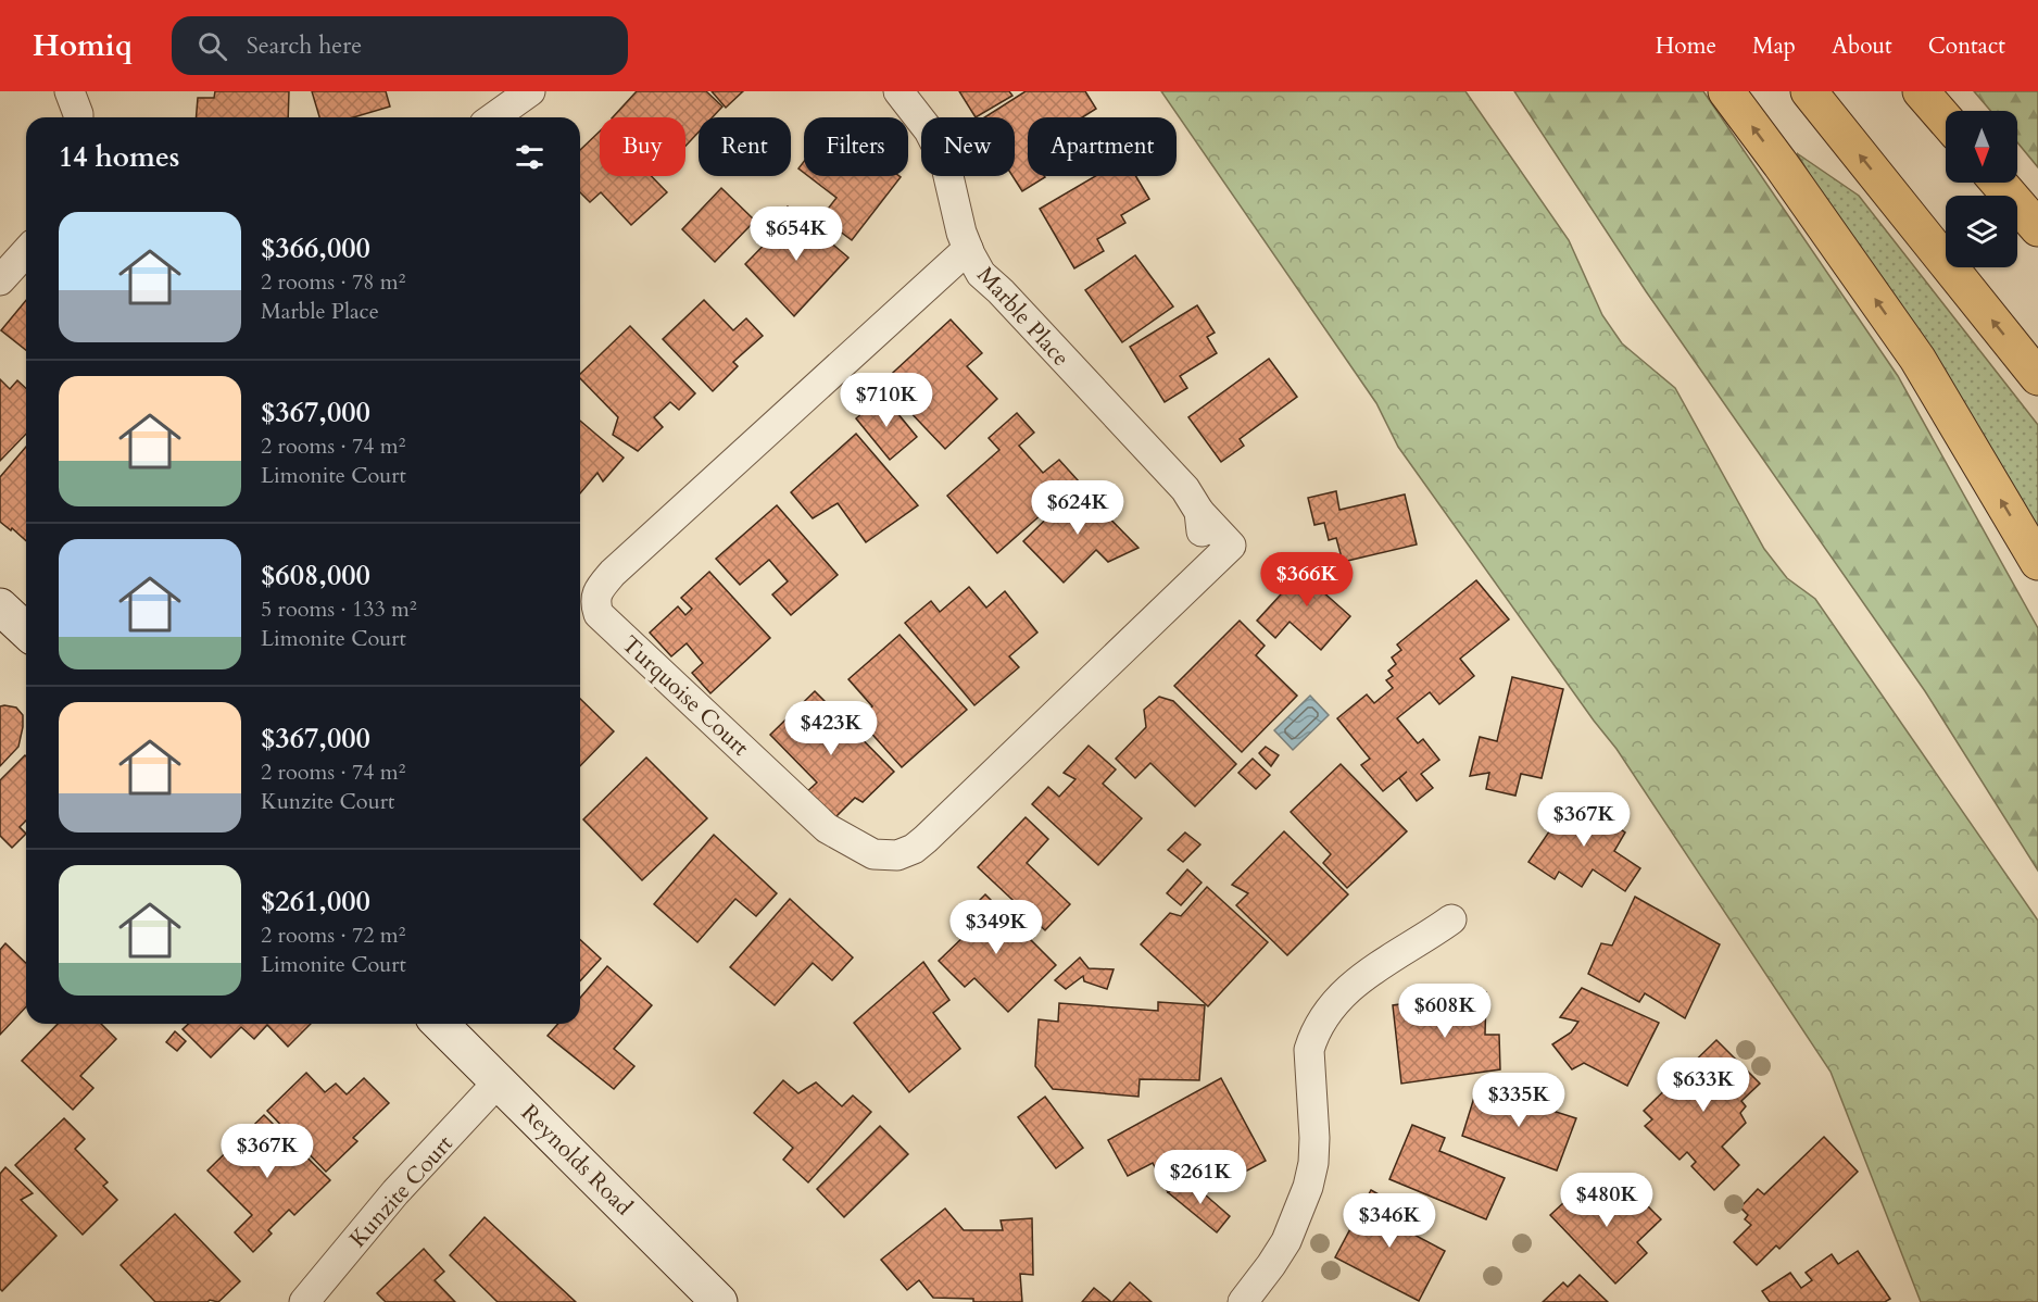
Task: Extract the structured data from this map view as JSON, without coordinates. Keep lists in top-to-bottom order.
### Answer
{
  "streets": {
    "street": [
      "Marble Place",
      "Turquoise Court",
      "Reynolds Road",
      "Kunzite Court"
    ]
  },
  "crossings": [
    ["Marble Place", "Turquoise Court"],
    ["Reynolds Road", "Kunzite Court"]
  ],
  "north": "bottom",
  "page": {
    "header": "Homiq",
    "search": "Search here",
    "nav": [
      "Home",
      "Map",
      "About",
      "Contact"
    ],
    "chip": [
      "Buy",
      "Rent",
      "Filters",
      "New",
      "Apartment"
    ],
    "heading": "14 homes",
    "list": [
      {
        "name": "$366,000",
        "note": "2 rooms · 78 m² · Marble Place"
      },
      {
        "name": "$367,000",
        "note": "2 rooms · 74 m² · Limonite Court"
      },
      {
        "name": "$608,000",
        "note": "5 rooms · 133 m² · Limonite Court"
      },
      {
        "name": "$367,000",
        "note": "2 rooms · 74 m² · Kunzite Court"
      },
      {
        "name": "$261,000",
        "note": "2 rooms · 72 m² · Limonite Court"
      }
    ],
    "price": [
      "$654K",
      "$710K",
      "$624K",
      "$366K",
      "$423K",
      "$367K",
      "$349K",
      "$608K",
      "$633K",
      "$335K",
      "$367K",
      "$261K",
      "$480K",
      "$346K"
    ]
  }
}
